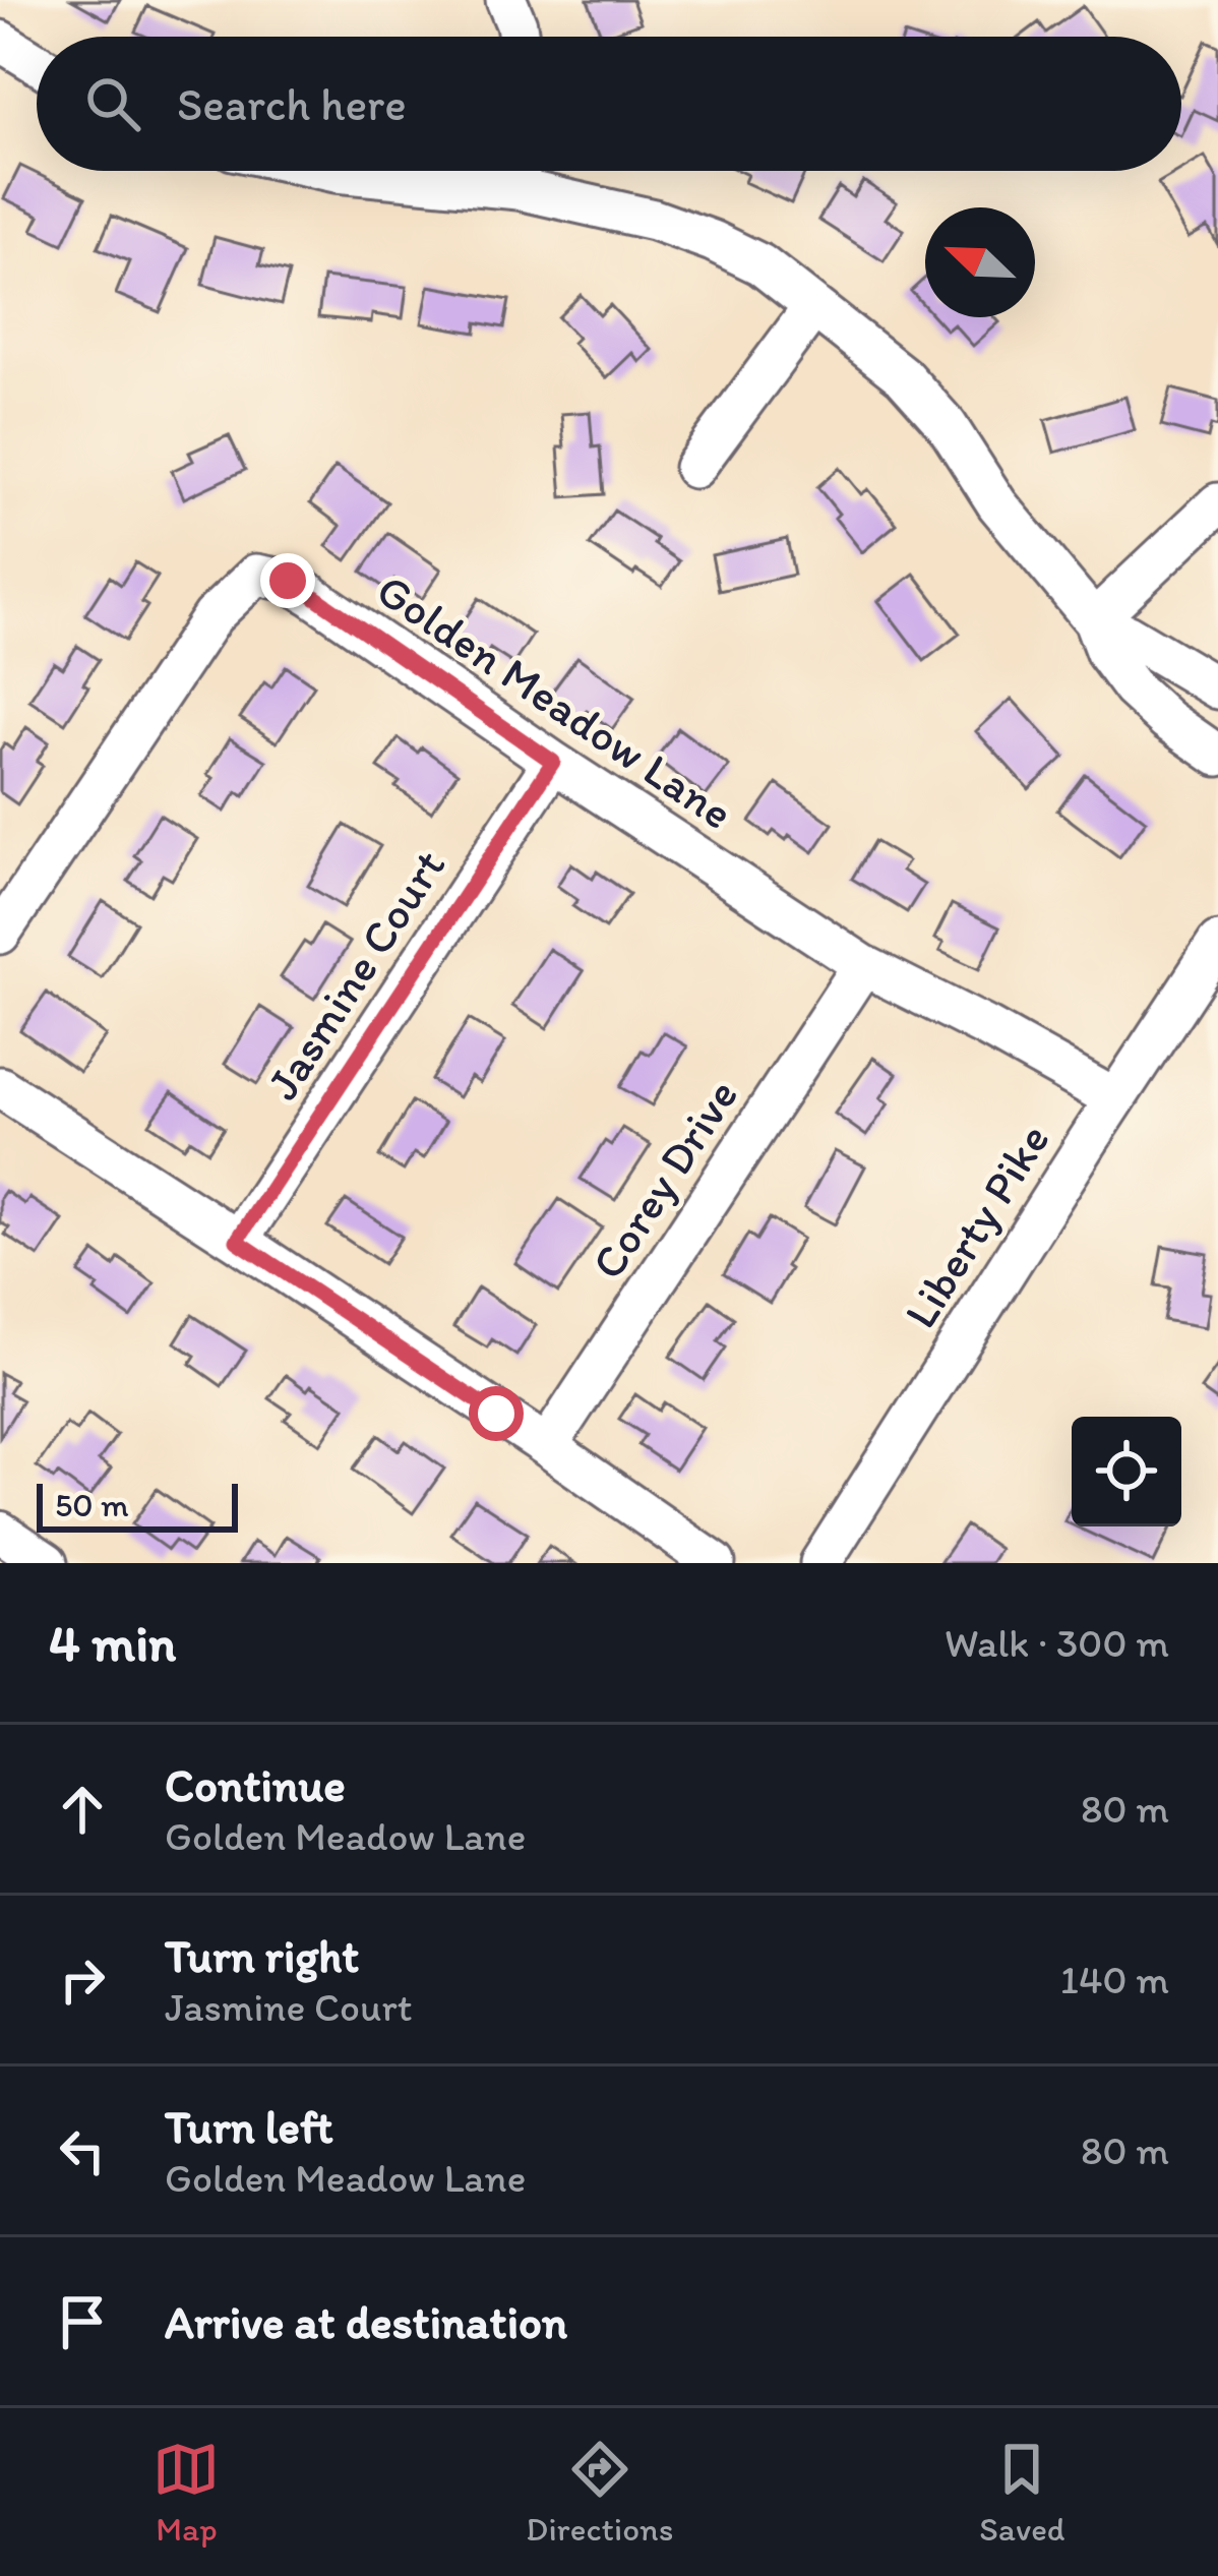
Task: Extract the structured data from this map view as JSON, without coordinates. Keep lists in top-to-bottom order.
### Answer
{
  "streets": {
    "street": [
      "Golden Meadow Lane",
      "Jasmine Court",
      "Corey Drive",
      "Liberty Pike"
    ]
  },
  "crossings": [
    ["Golden Meadow Lane", "Jasmine Court"],
    ["Golden Meadow Lane", "Corey Drive"],
    ["Golden Meadow Lane", "Liberty Pike"]
  ],
  "scale_bar": "50 m",
  "north": "top left",
  "page": {
    "search": "Search here",
    "scale": "50 m",
    "heading": ["4 min", "Walk · 300 m"],
    "list": [
      ["Continue", "Golden Meadow Lane", "80 m"],
      ["Turn right", "Jasmine Court", "140 m"],
      ["Turn left", "Golden Meadow Lane", "80 m"],
      "Arrive at destination"
    ],
    "nav": ["Map", "Directions", "Saved"]
  }
}
